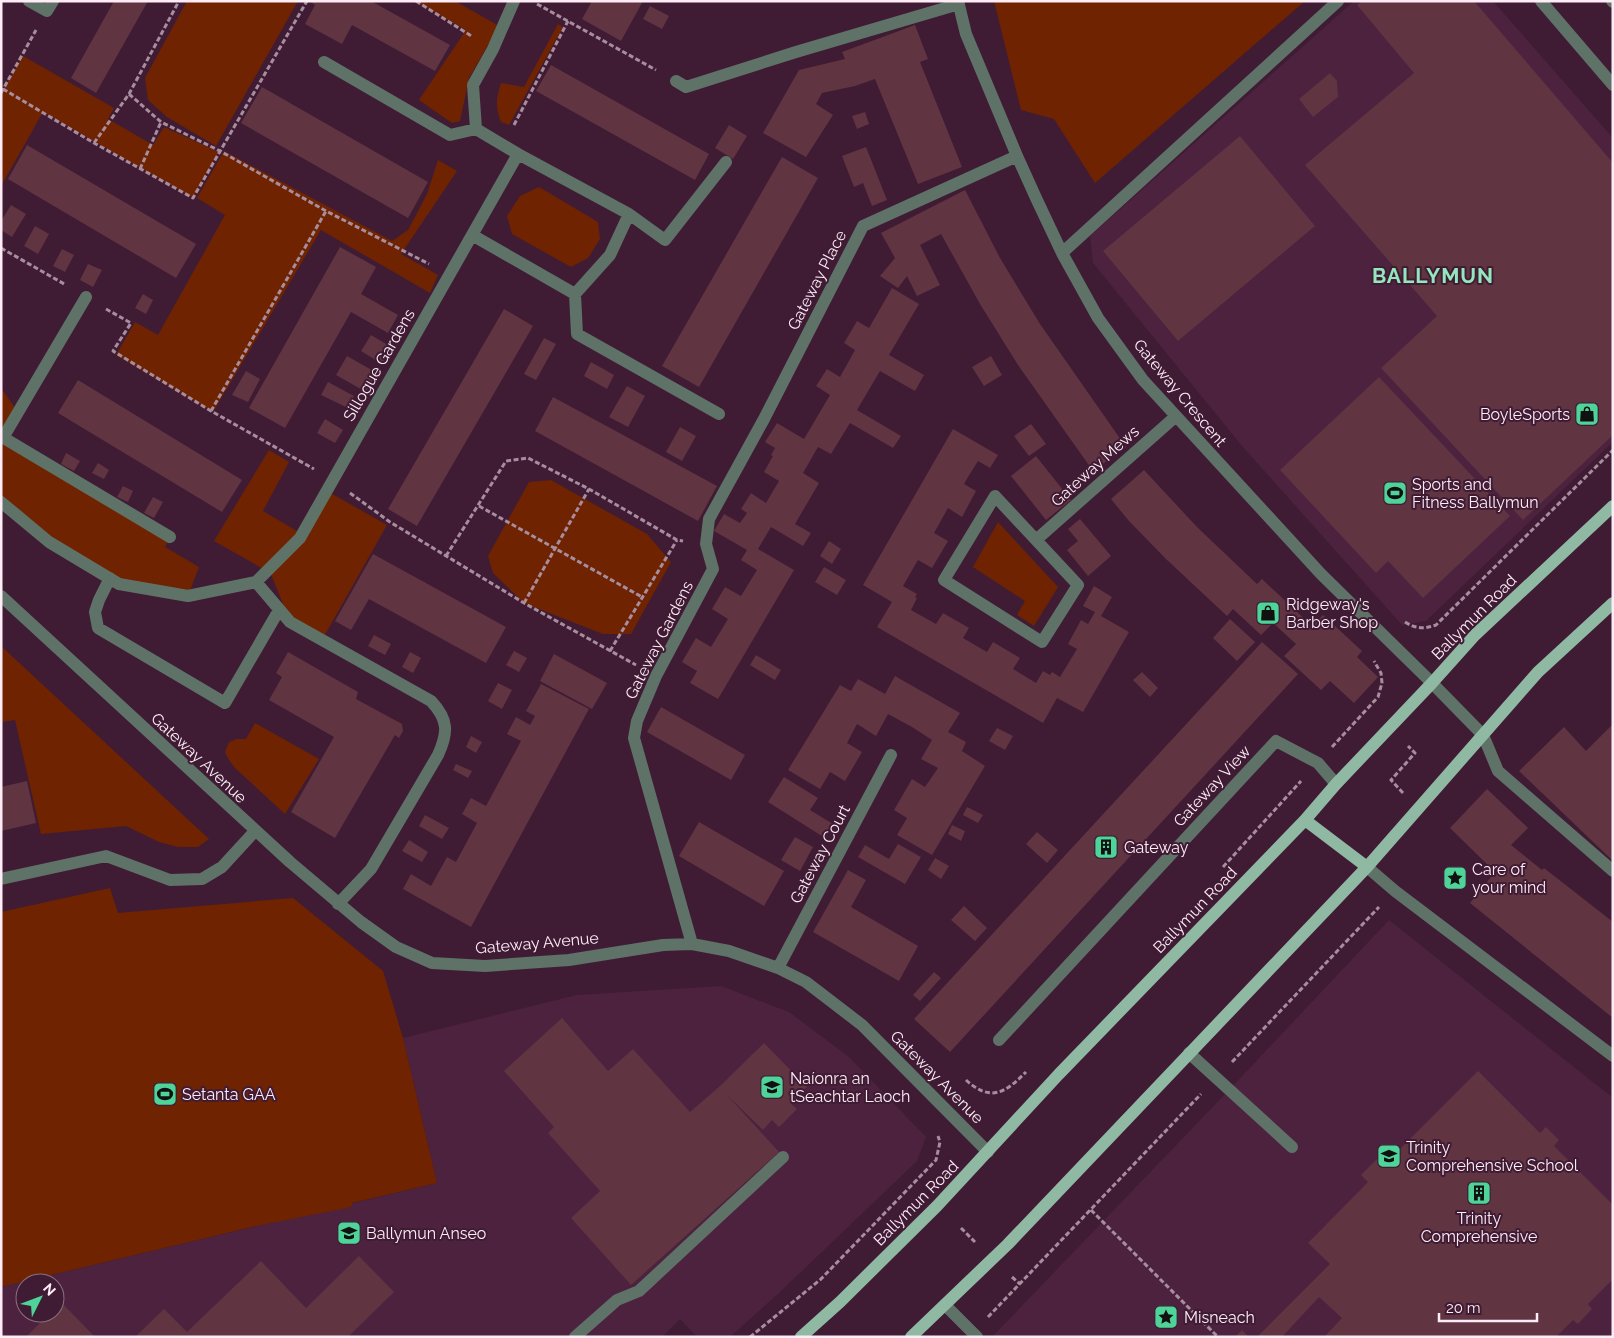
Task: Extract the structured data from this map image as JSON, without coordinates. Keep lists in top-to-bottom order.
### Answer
{
  "streets": {
    "main road": ["Ballymun Road"],
    "street": [
      "Gateway Place",
      "Sillogue Gardens",
      "Gateway Crescent",
      "Gateway Mews",
      "Gateway Gardens",
      "Gateway Avenue",
      "Gateway View",
      "Gateway Court"
    ]
  },
  "crossings": [
    ["Gateway Place", "Gateway Crescent"],
    ["Gateway Place", "Gateway Gardens"],
    ["Gateway Crescent", "Gateway Mews"],
    ["Gateway Crescent", "Ballymun Road"],
    ["Ballymun Road", "Gateway Avenue"],
    ["Ballymun Road", "Gateway View"],
    ["Gateway Gardens", "Gateway Avenue"],
    ["Gateway Avenue", "Gateway Court"]
  ],
  "districts": ["BALLYMUN"],
  "places": {
    "shop": ["BoyleSports", "Ridgeway's Barber Shop"],
    "sports": ["Sports and Fitness Ballymun", "Setanta GAA"],
    "building": ["Gateway", "Trinity Comprehensive"],
    "place": ["Care of your mind", "Misneach"],
    "school or university": ["Naíonra an tSeachtar Laoch", "Trinity Comprehensive School", "Ballymun Anseo"]
  },
  "scale_bar": "20 m",
  "north": "top right"
}
